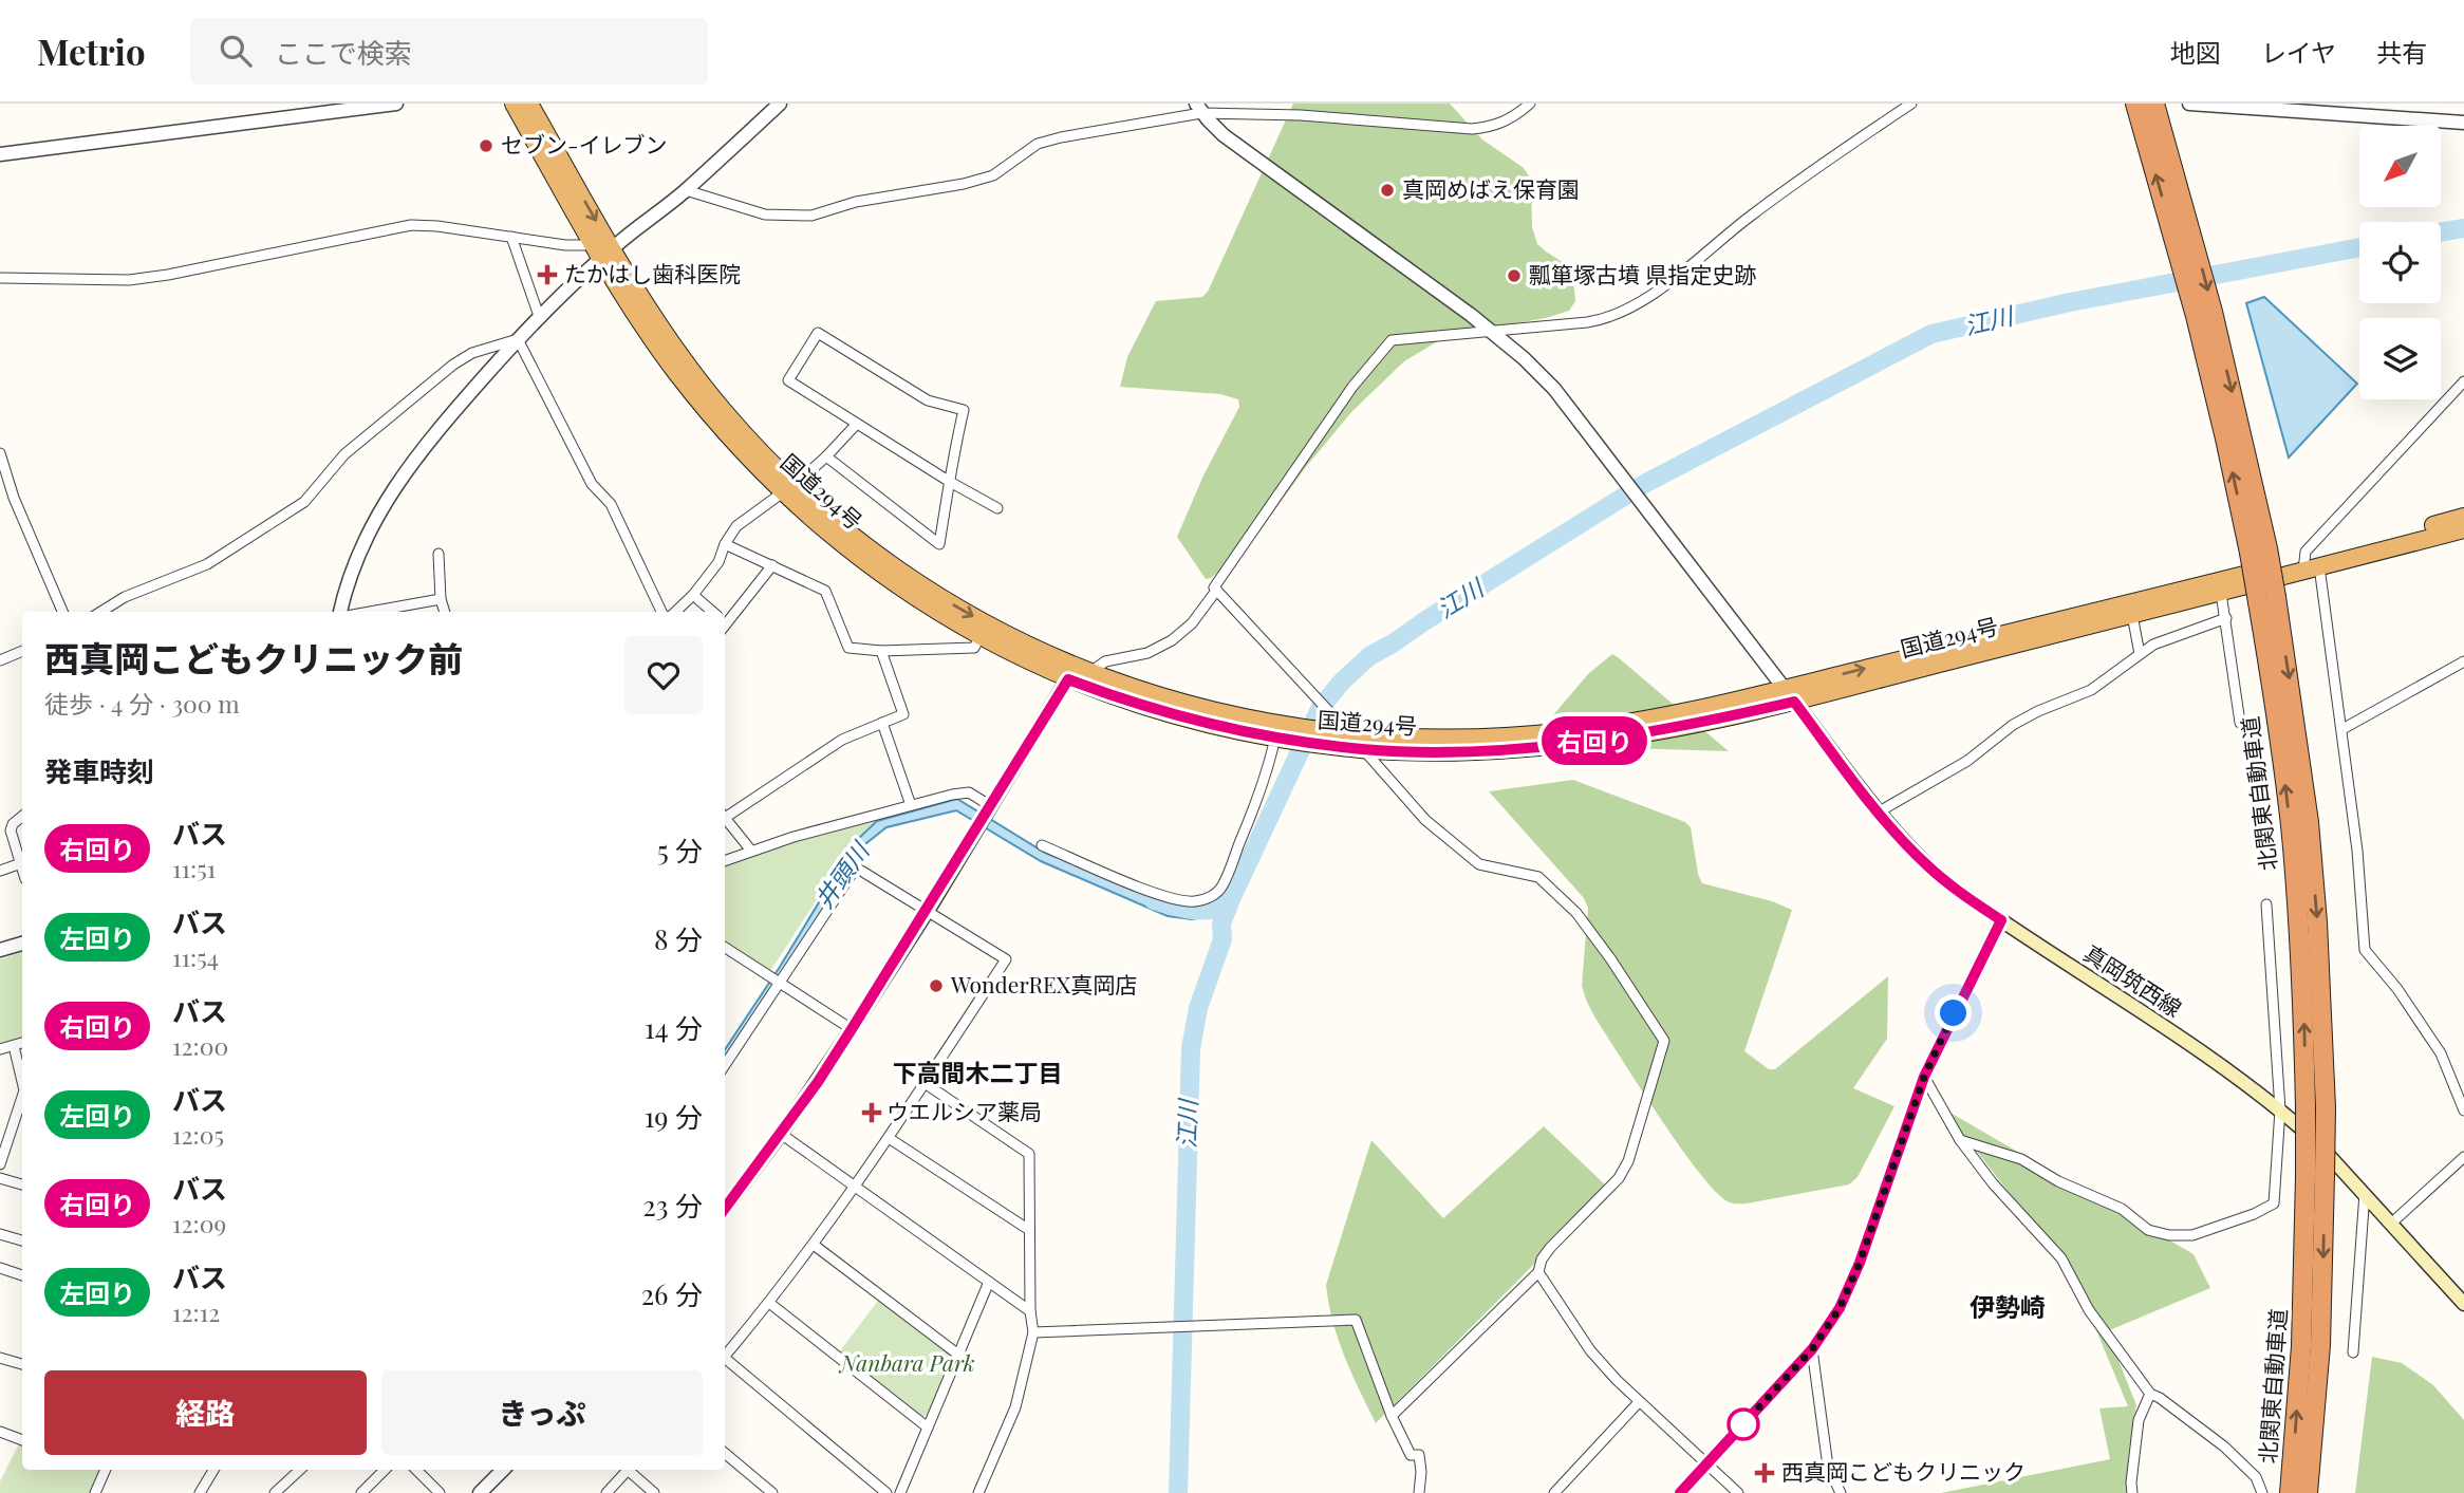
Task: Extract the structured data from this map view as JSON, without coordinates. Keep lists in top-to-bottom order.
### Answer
{
  "streets": {
    "highway": ["国道294号", "北関東自動車道"],
    "main road": ["真岡筑西線"]
  },
  "crossings": [
    ["国道294号", "真岡筑西線"]
  ],
  "districts": ["下高間木二丁目", "伊勢崎"],
  "water": ["江川", "井頭川"],
  "parks": ["Nanbara Park"],
  "places": {
    "other": [
      "セブン-イレブン",
      "真岡めばえ保育園",
      "瓢箪塚古墳 県指定史跡",
      "WonderREX真岡店"
    ],
    "health": ["たかはし歯科医院", "ウエルシア薬局", "西真岡こどもクリニック"]
  },
  "lines": ["bus line 右回り"],
  "north": "bottom left",
  "page": {
    "header": "Metrio",
    "search": "ここで検索",
    "nav": ["地図", "レイヤ", "共有"],
    "on_map": "右回り",
    "heading": [
      ["西真岡こどもクリニック前", "徒歩 · 4 分 · 300 m"],
      "発車時刻"
    ],
    "list": [
      {
        "mark": "右回り",
        "name": "バス",
        "note": "11:51",
        "value": "5 分"
      },
      {
        "mark": "左回り",
        "name": "バス",
        "note": "11:54",
        "value": "8 分"
      },
      {
        "mark": "右回り",
        "name": "バス",
        "note": "12:00",
        "value": "14 分"
      },
      {
        "mark": "左回り",
        "name": "バス",
        "note": "12:05",
        "value": "19 分"
      },
      {
        "mark": "右回り",
        "name": "バス",
        "note": "12:09",
        "value": "23 分"
      },
      {
        "mark": "左回り",
        "name": "バス",
        "note": "12:12",
        "value": "26 分"
      }
    ],
    "buttons": ["経路", "きっぷ"]
  }
}
